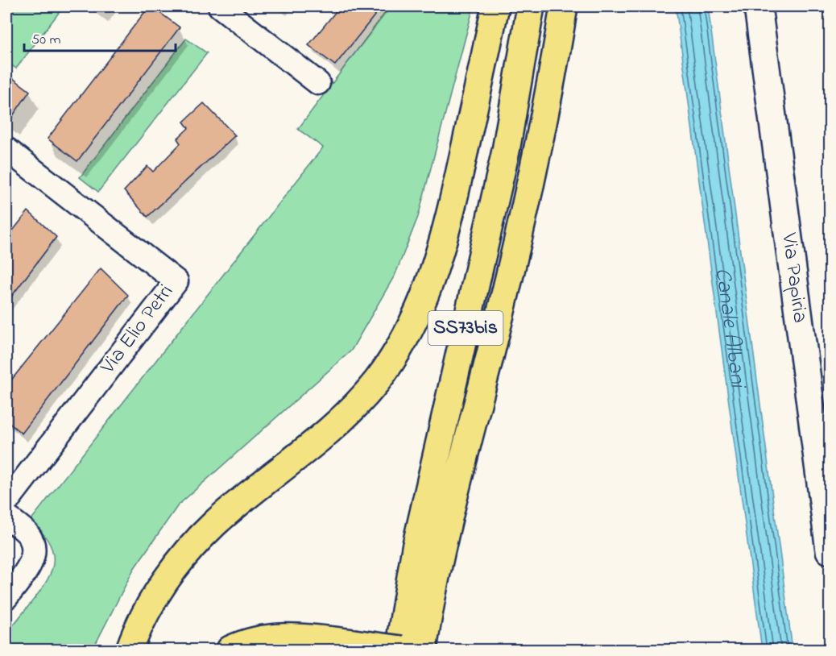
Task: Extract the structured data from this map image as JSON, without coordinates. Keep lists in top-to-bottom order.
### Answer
{
  "streets": {
    "main road": ["Via Papiria", "SS73bis"],
    "street": ["Via Elio Petri"]
  },
  "water": ["Canale Albani"],
  "scale_bar": "50 m"
}
